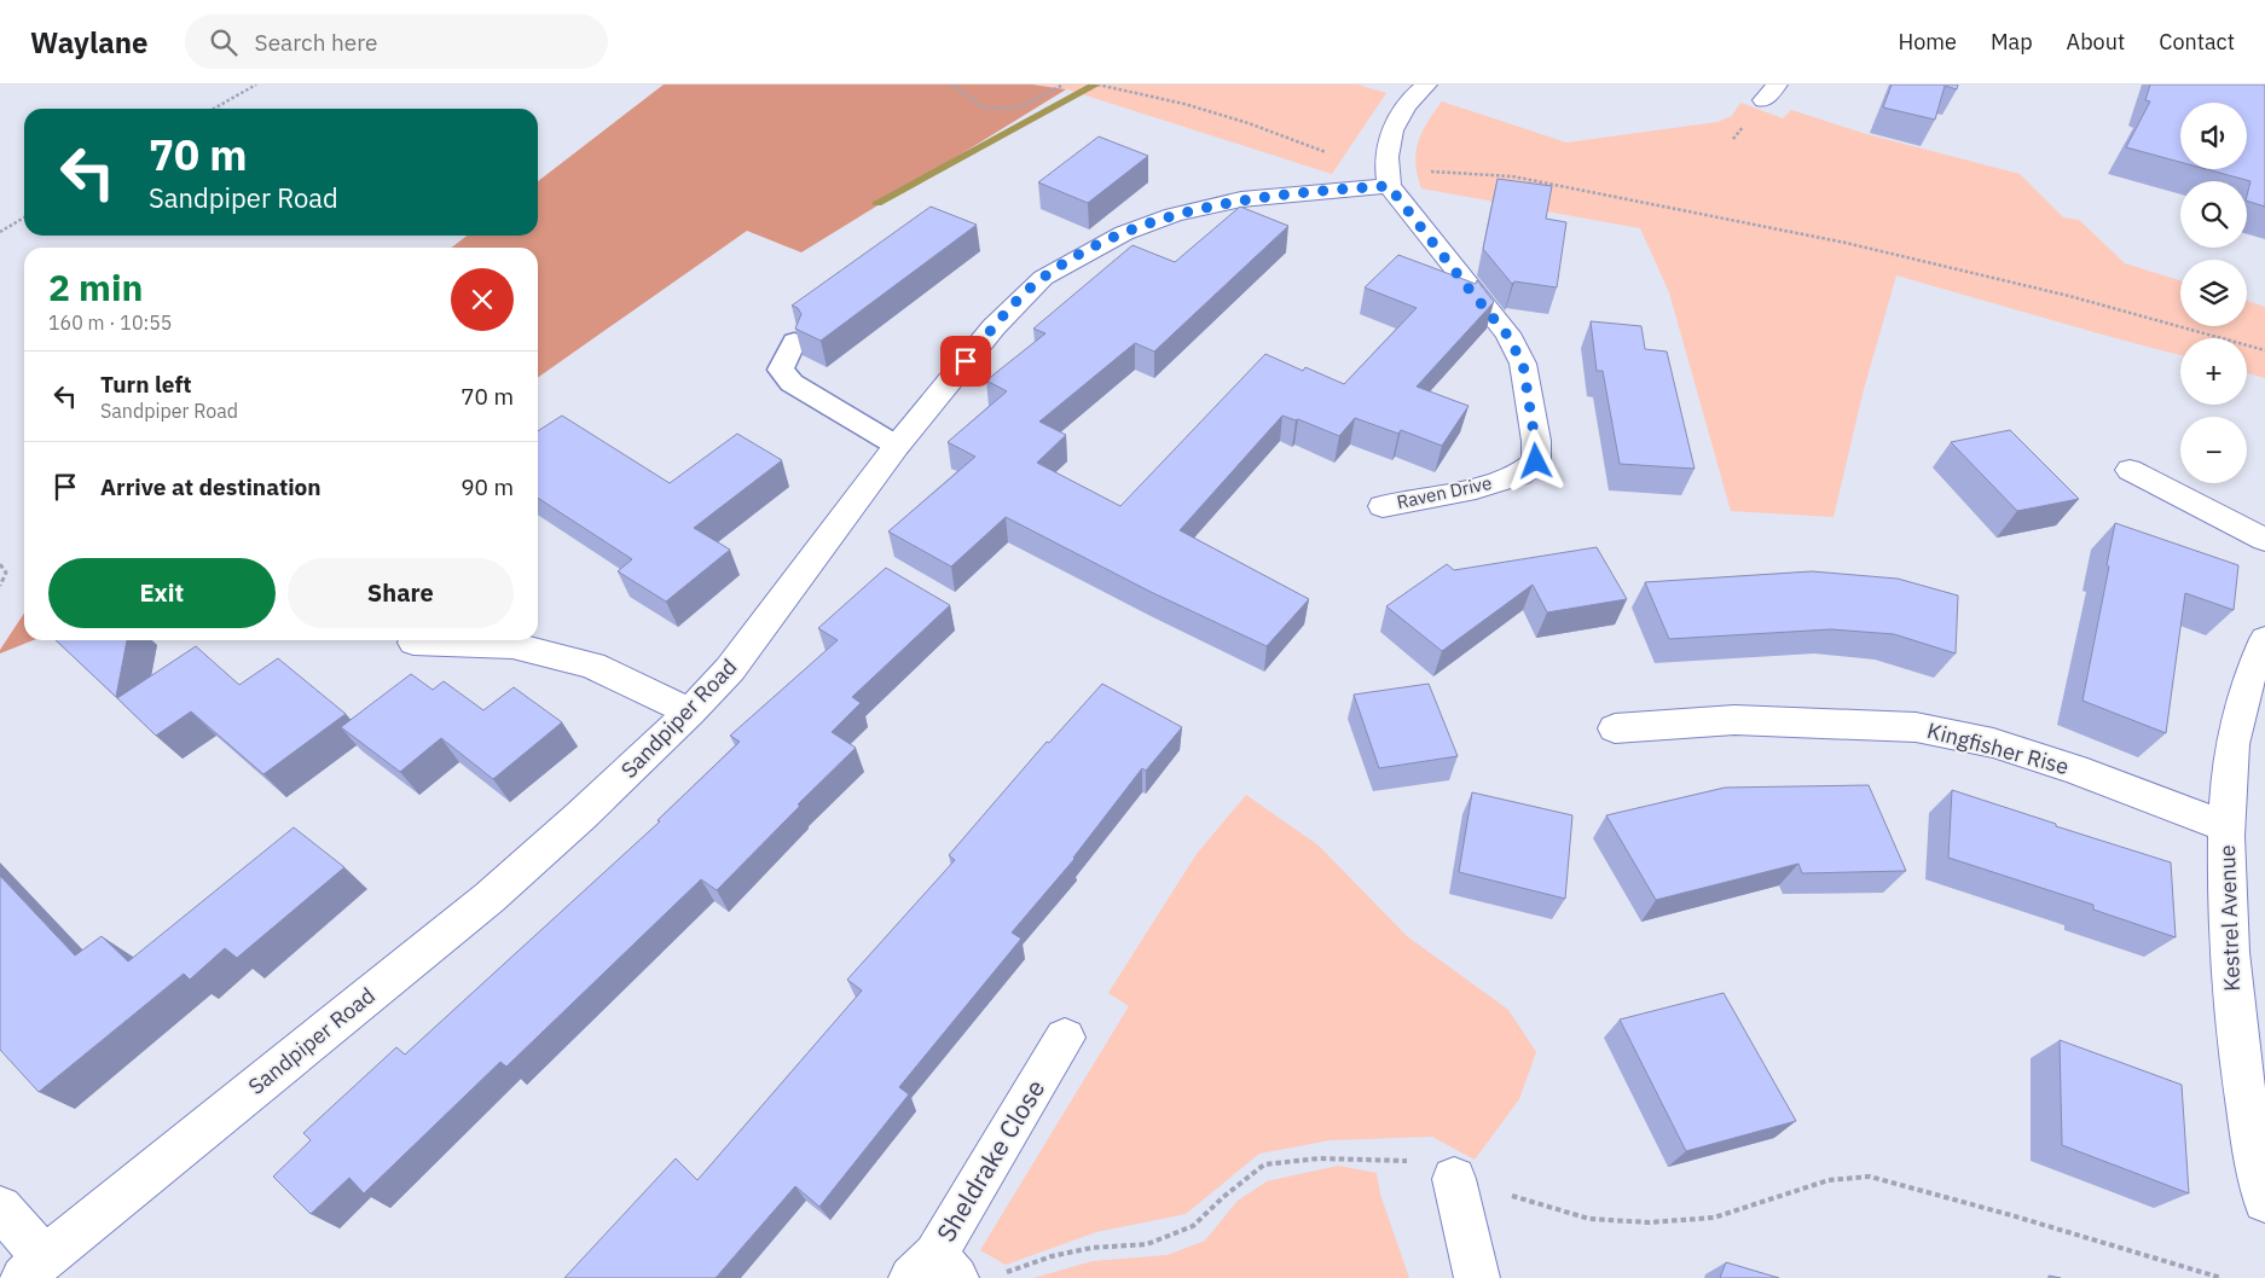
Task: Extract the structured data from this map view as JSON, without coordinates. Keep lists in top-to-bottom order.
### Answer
{
  "streets": {
    "street": [
      "Raven Drive",
      "Sandpiper Road",
      "Kingfisher Rise",
      "Kestrel Avenue",
      "Sheldrake Close"
    ]
  },
  "crossings": [
    ["Raven Drive", "Sandpiper Road"],
    ["Kingfisher Rise", "Kestrel Avenue"]
  ],
  "page": {
    "header": "Waylane",
    "search": "Search here",
    "nav": [
      "Home",
      "Map",
      "About",
      "Contact"
    ],
    "map_buttons": ["+", "−"],
    "turn": ["70 m", "Sandpiper Road"],
    "heading": ["2 min", "160 m · 10:55"],
    "list": [
      {
        "name": "Turn left",
        "note": "Sandpiper Road",
        "value": "70 m"
      },
      {
        "name": "Arrive at destination",
        "value": "90 m"
      }
    ],
    "buttons": ["Exit", "Share"]
  }
}
